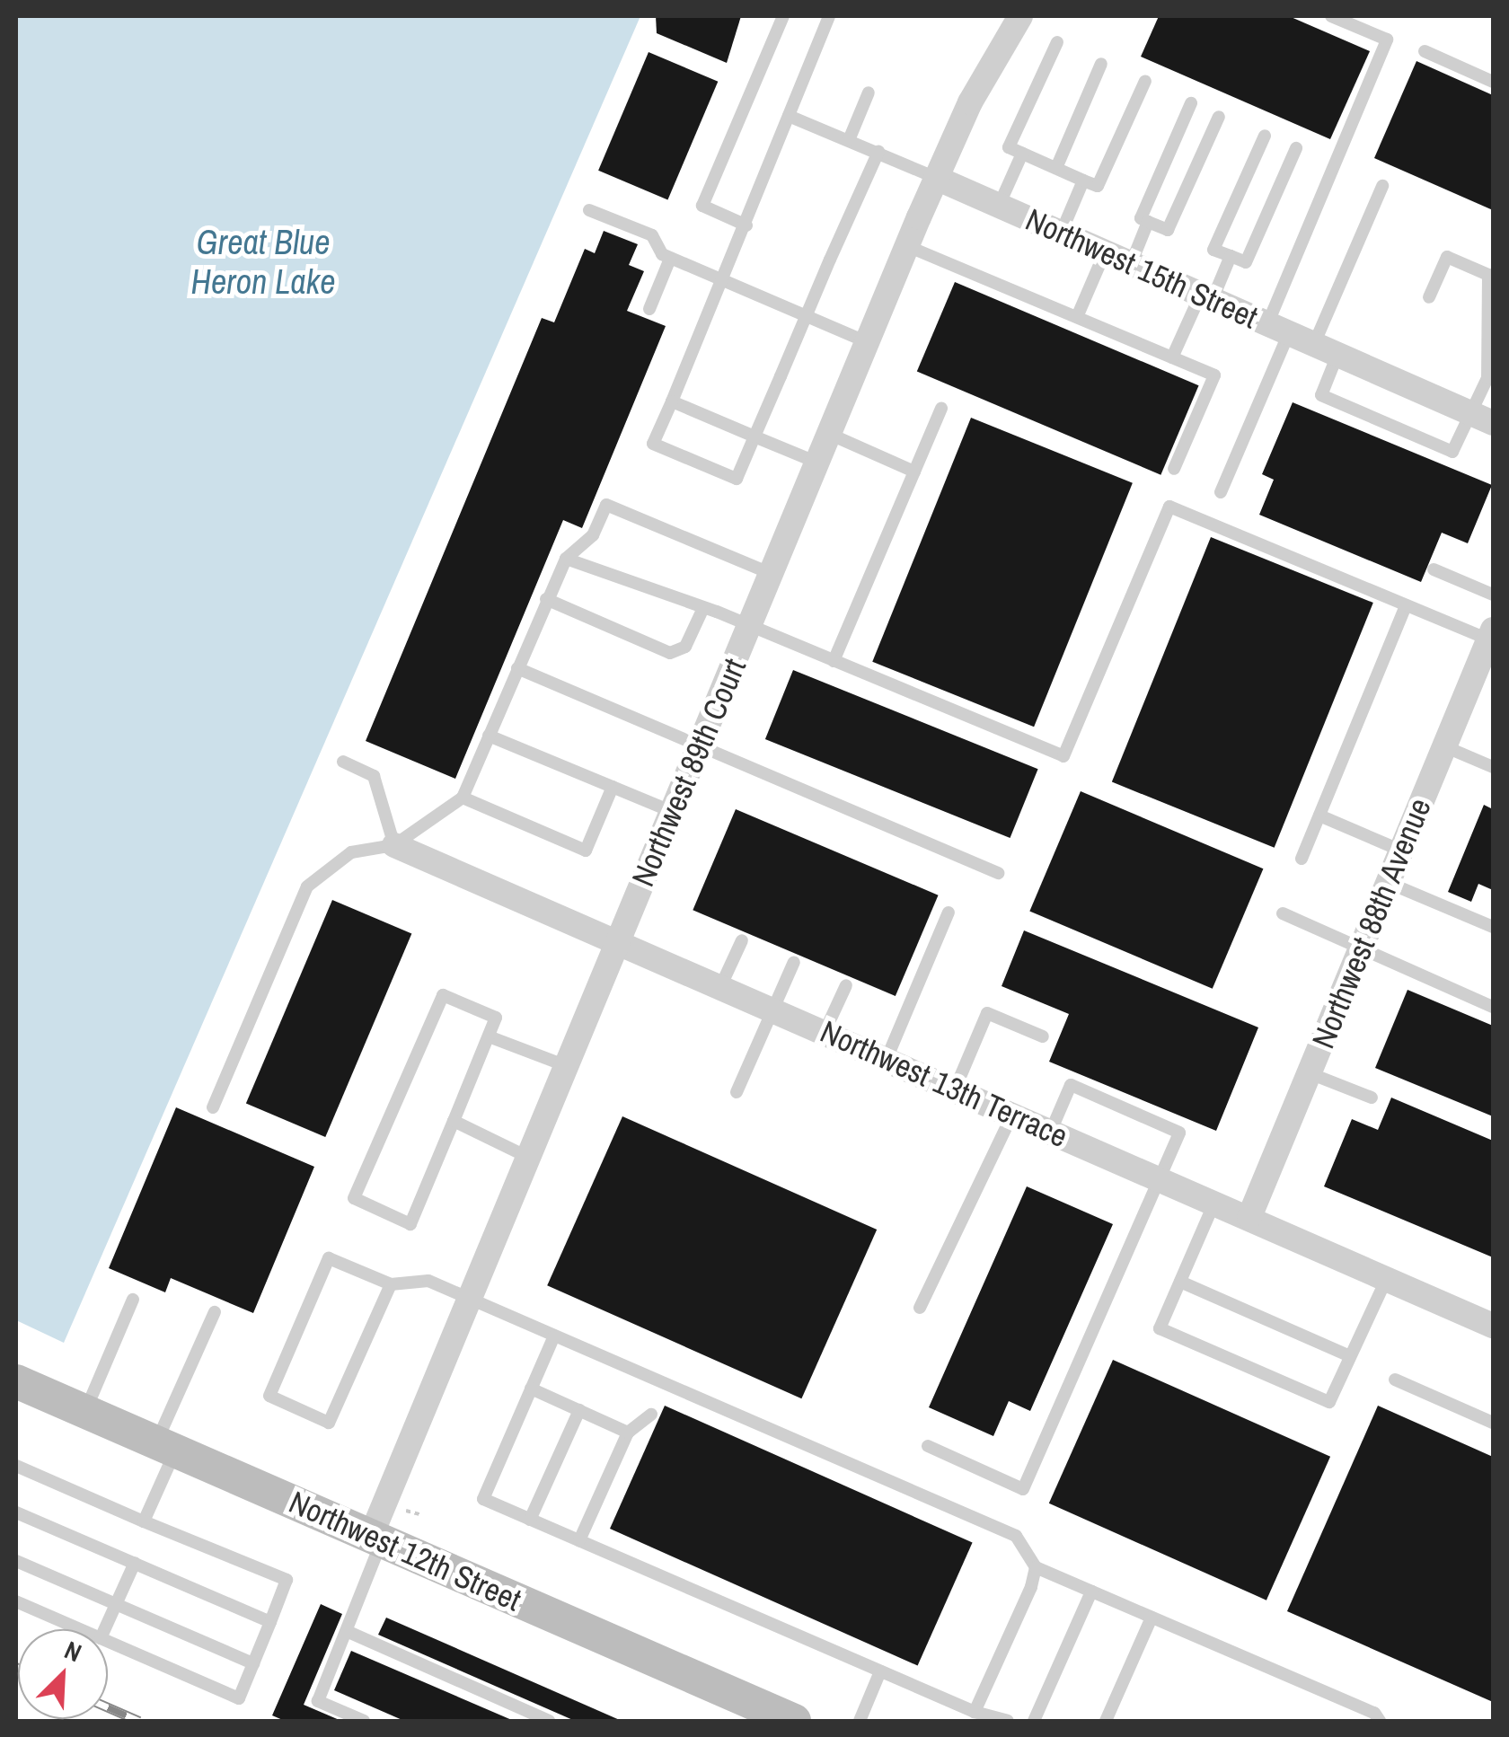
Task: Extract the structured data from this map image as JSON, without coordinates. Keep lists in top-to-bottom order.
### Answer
{
  "streets": {
    "main road": ["Northwest 12th Street"],
    "street": [
      "Northwest 15th Street",
      "Northwest 89th Court",
      "Northwest 88th Avenue",
      "Northwest 13th Terrace"
    ]
  },
  "crossings": [
    ["Northwest 15th Street", "Northwest 89th Court"],
    ["Northwest 89th Court", "Northwest 13th Terrace"],
    ["Northwest 89th Court", "Northwest 12th Street"],
    ["Northwest 88th Avenue", "Northwest 13th Terrace"]
  ],
  "water": ["Great Blue Heron Lake"],
  "north": "top right"
}
